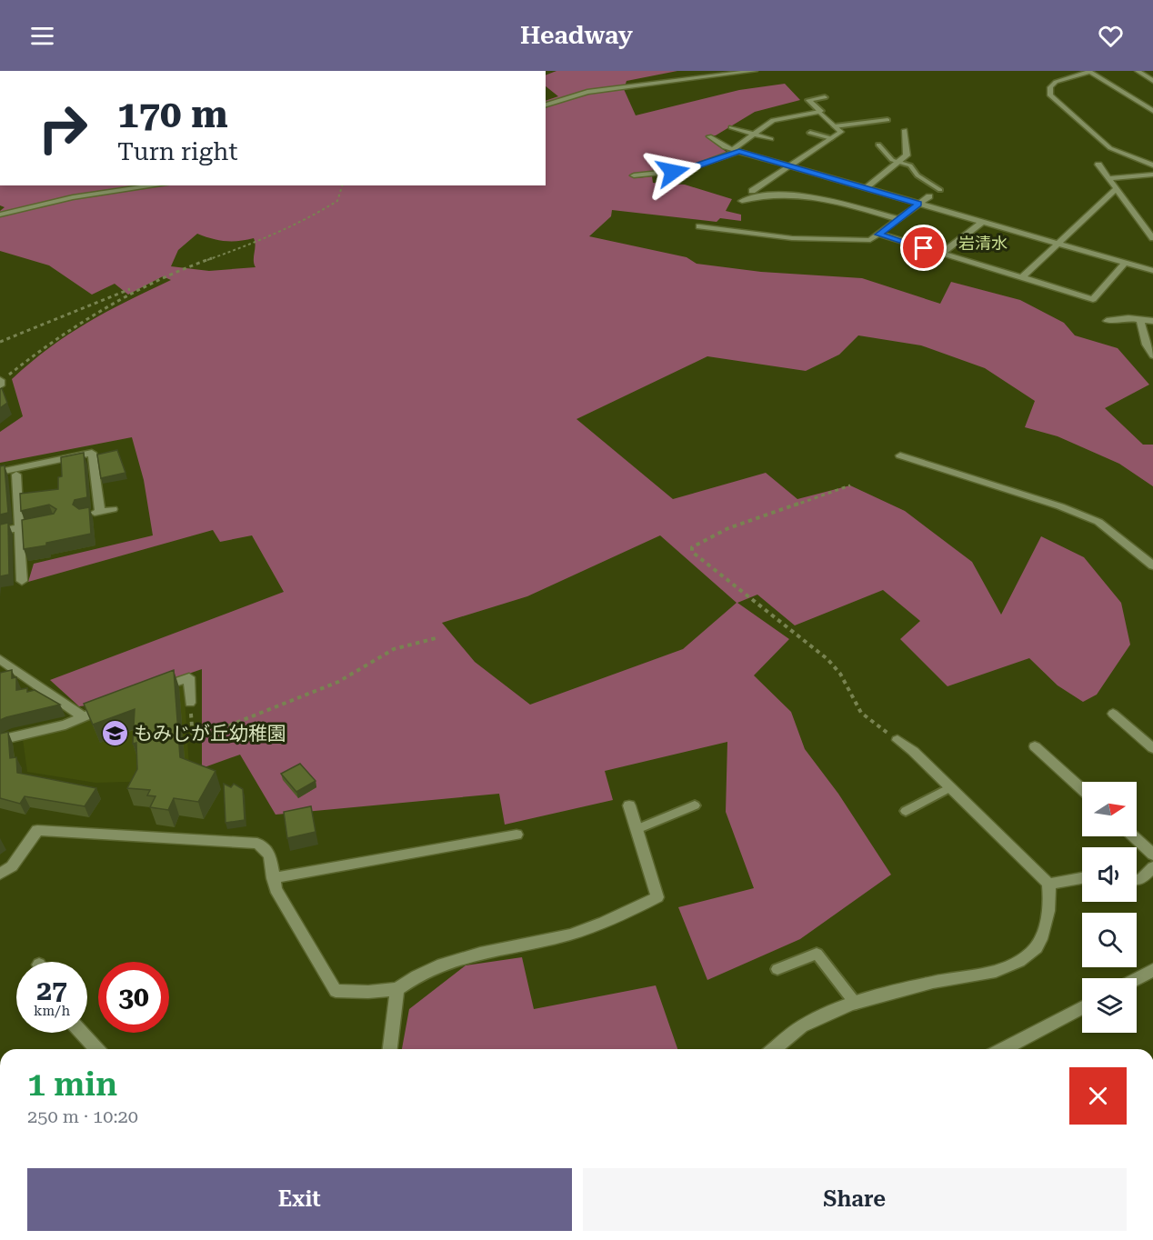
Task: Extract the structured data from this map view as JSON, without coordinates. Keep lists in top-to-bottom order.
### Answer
{
  "districts": ["岩清水"],
  "places": {
    "school or university": ["もみじが丘幼稚園"]
  },
  "north": "right",
  "page": {
    "header": "Headway",
    "turn": ["170 m", "Turn right"],
    "speed": "27 km/h",
    "limit": "30",
    "heading": ["1 min", "250 m · 10:20"],
    "buttons": ["Exit", "Share"]
  }
}
